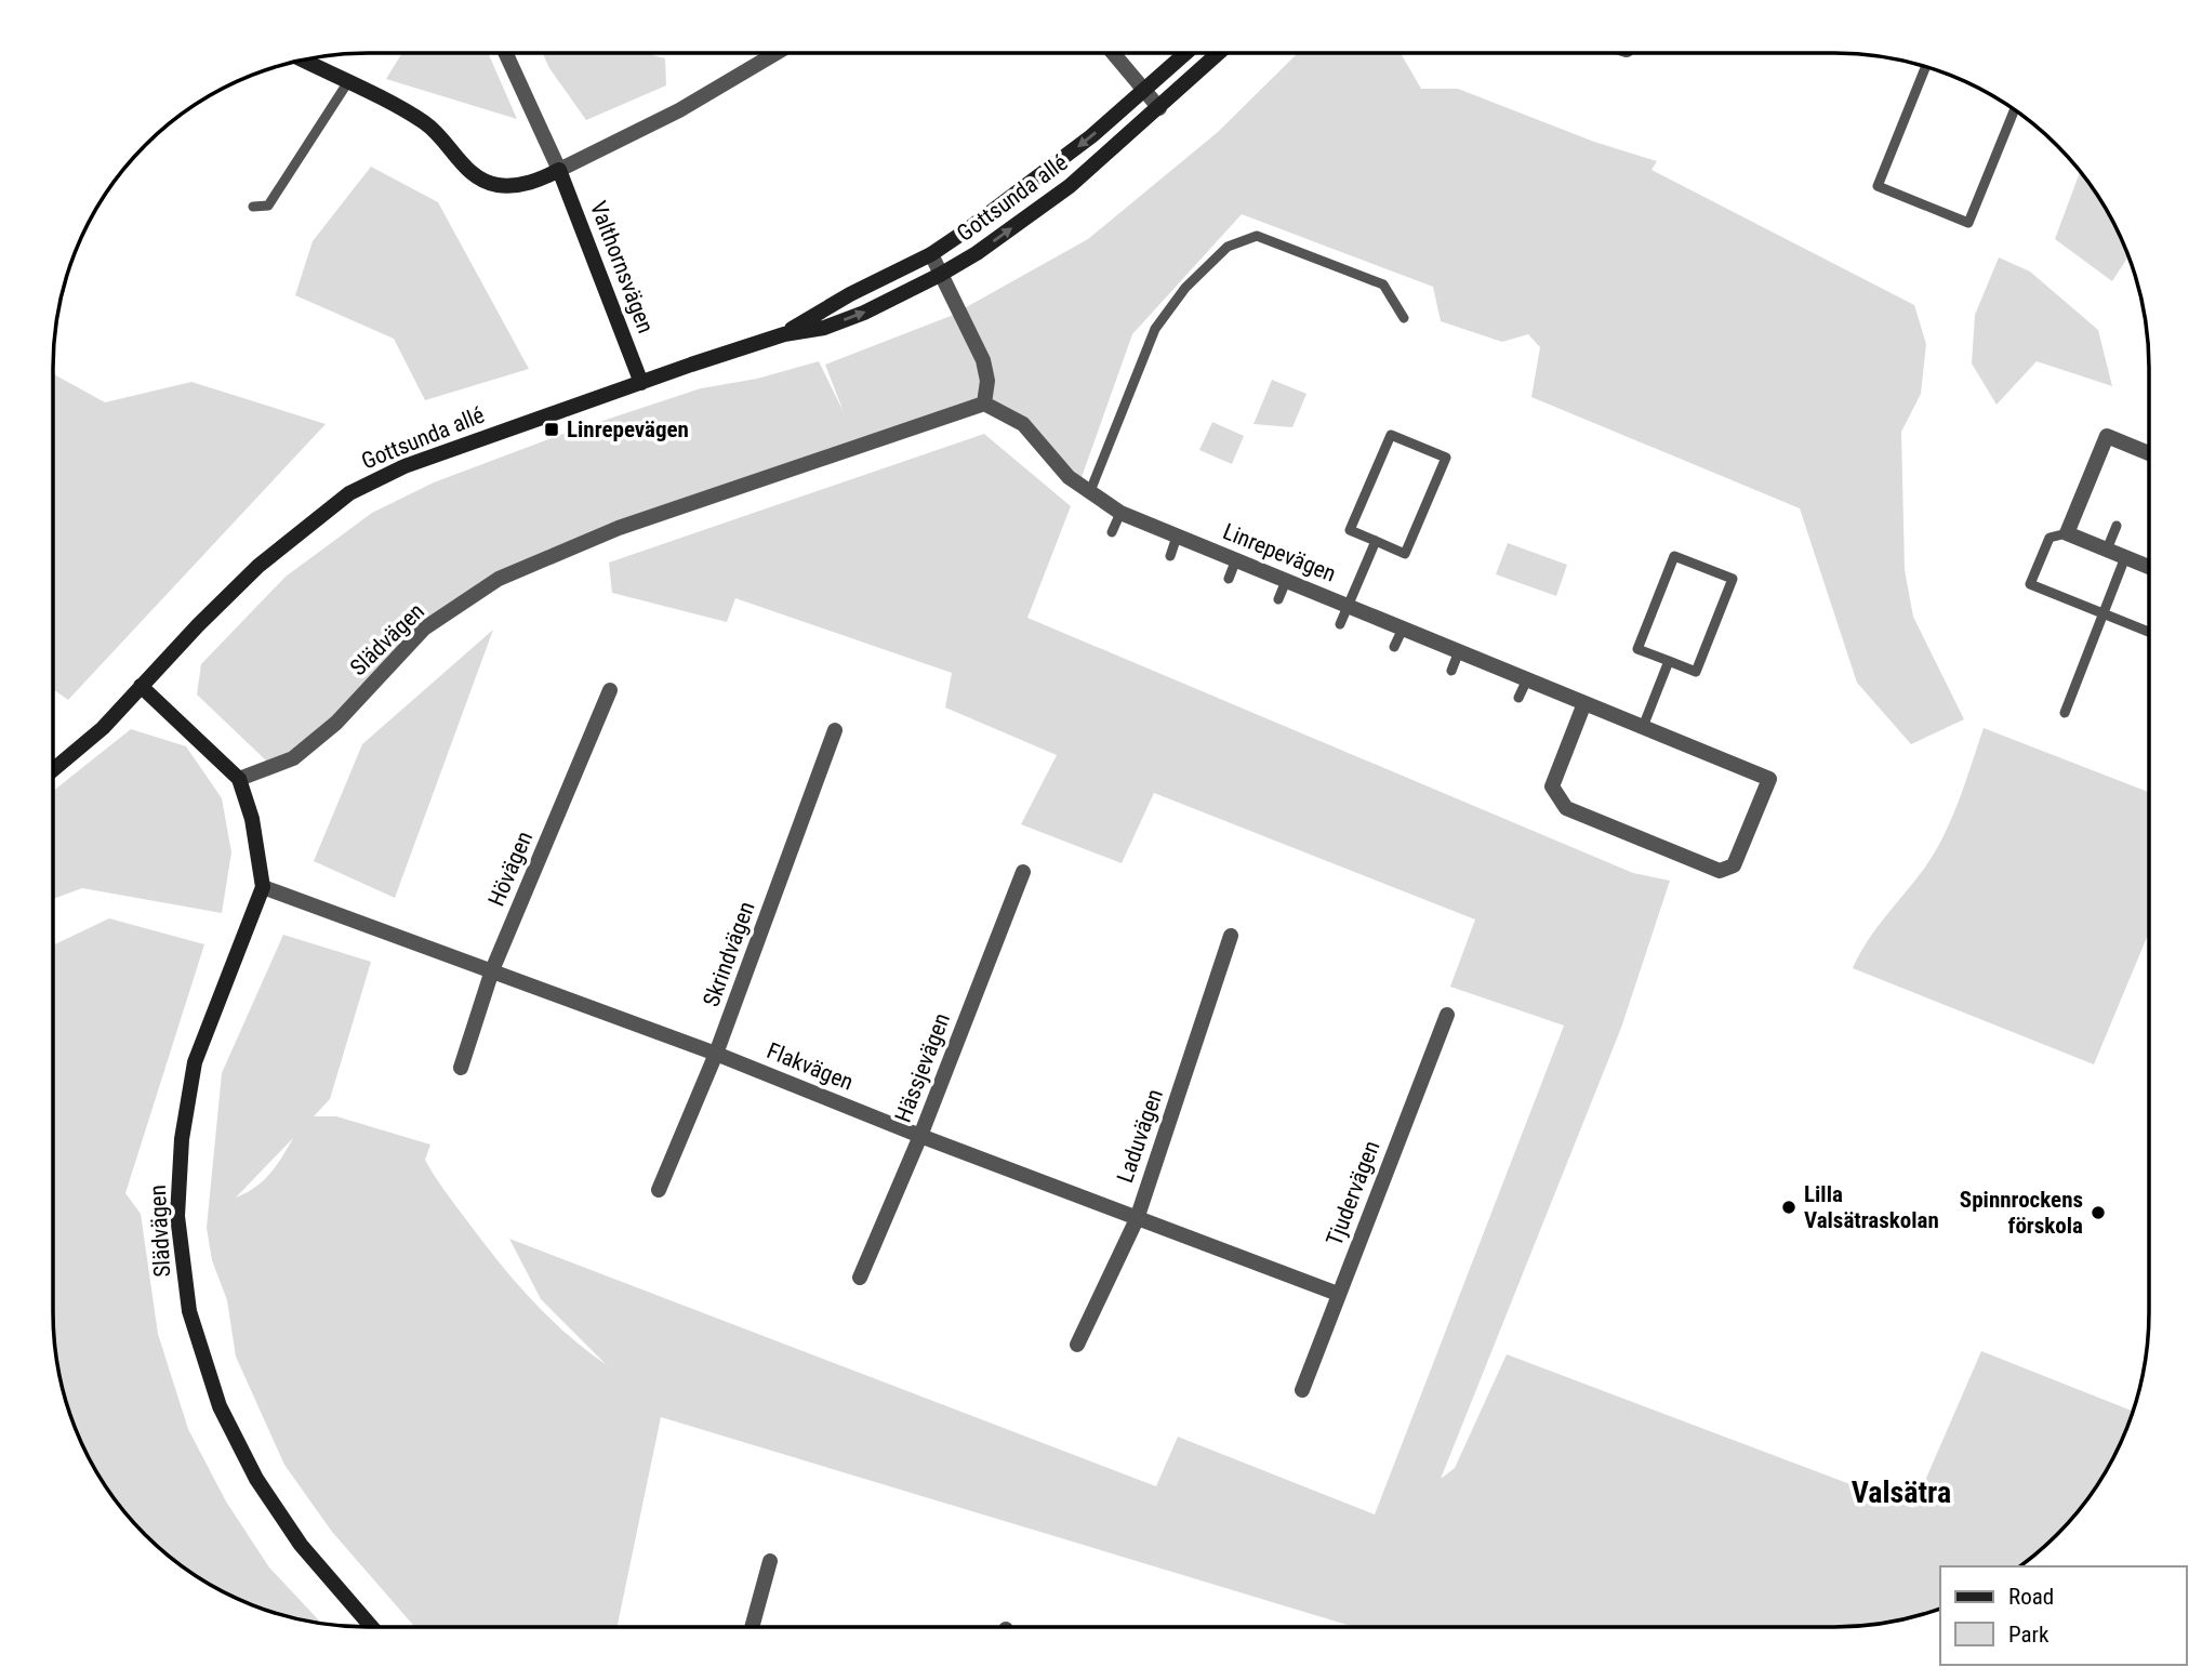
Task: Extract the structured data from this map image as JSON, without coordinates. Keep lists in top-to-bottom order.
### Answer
{
  "streets": {
    "street": [
      "Gottsunda allé",
      "Valthornsvägen",
      "Linrepevägen",
      "Slädvägen",
      "Hövägen",
      "Skrindvägen",
      "Flakvägen",
      "Hässjevägen",
      "Laduvägen",
      "Tjudervägen"
    ]
  },
  "crossings": [
    ["Gottsunda allé", "Valthornsvägen"],
    ["Linrepevägen", "Slädvägen"],
    ["Slädvägen", "Flakvägen"],
    ["Hövägen", "Flakvägen"],
    ["Skrindvägen", "Flakvägen"],
    ["Flakvägen", "Hässjevägen"],
    ["Flakvägen", "Laduvägen"],
    ["Flakvägen", "Tjudervägen"]
  ],
  "districts": ["Valsätra"],
  "places": {
    "transit": ["Linrepevägen"],
    "other": ["Lilla Valsätraskolan", "Spinnrockens förskola"]
  },
  "legend": ["Road", "Park"]
}
